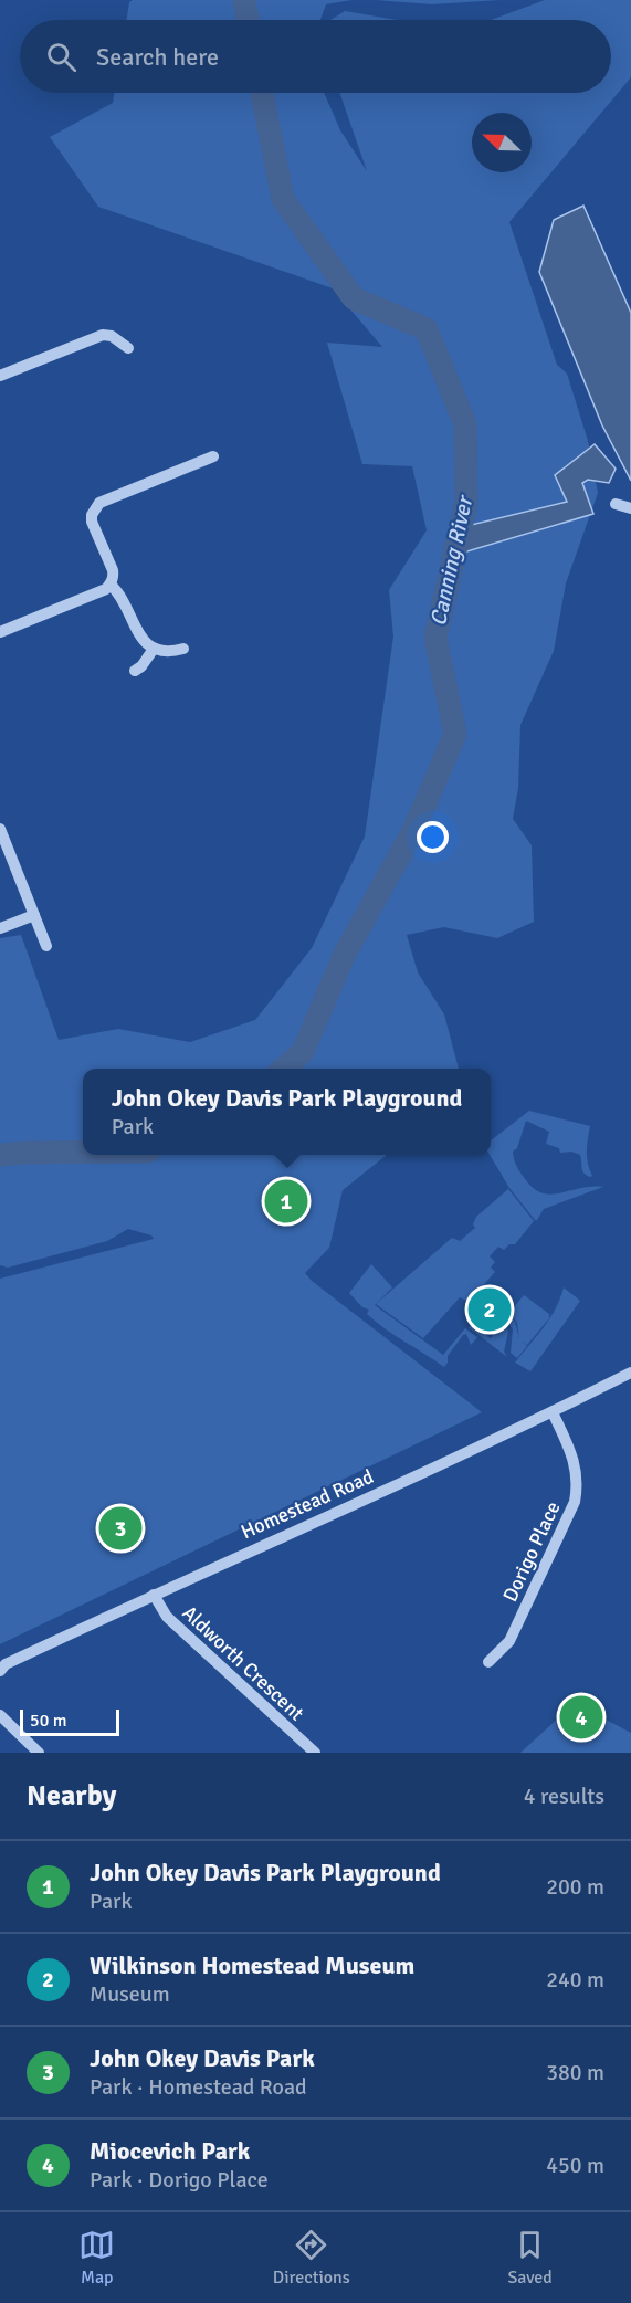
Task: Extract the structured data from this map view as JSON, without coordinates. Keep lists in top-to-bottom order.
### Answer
{
  "streets": {
    "street": ["Homestead Road", "Dorigo Place", "Aldworth Crescent"]
  },
  "crossings": [
    ["Homestead Road", "Dorigo Place"],
    ["Homestead Road", "Aldworth Crescent"]
  ],
  "water": ["Canning River"],
  "scale_bar": "50 m",
  "north": "top left",
  "page": {
    "search": "Search here",
    "popup": ["John Okey Davis Park Playground", "Park"],
    "pins": [
      "1",
      "2",
      "3",
      "4"
    ],
    "scale": "50 m",
    "heading": ["Nearby", "4 results"],
    "list": [
      {
        "mark": "1",
        "name": "John Okey Davis Park Playground",
        "note": "Park",
        "value": "200 m"
      },
      {
        "mark": "2",
        "name": "Wilkinson Homestead Museum",
        "note": "Museum",
        "value": "240 m"
      },
      {
        "mark": "3",
        "name": "John Okey Davis Park",
        "note": "Park · Homestead Road",
        "value": "380 m"
      },
      {
        "mark": "4",
        "name": "Miocevich Park",
        "note": "Park · Dorigo Place",
        "value": "450 m"
      }
    ],
    "nav": ["Map", "Directions", "Saved"]
  }
}
